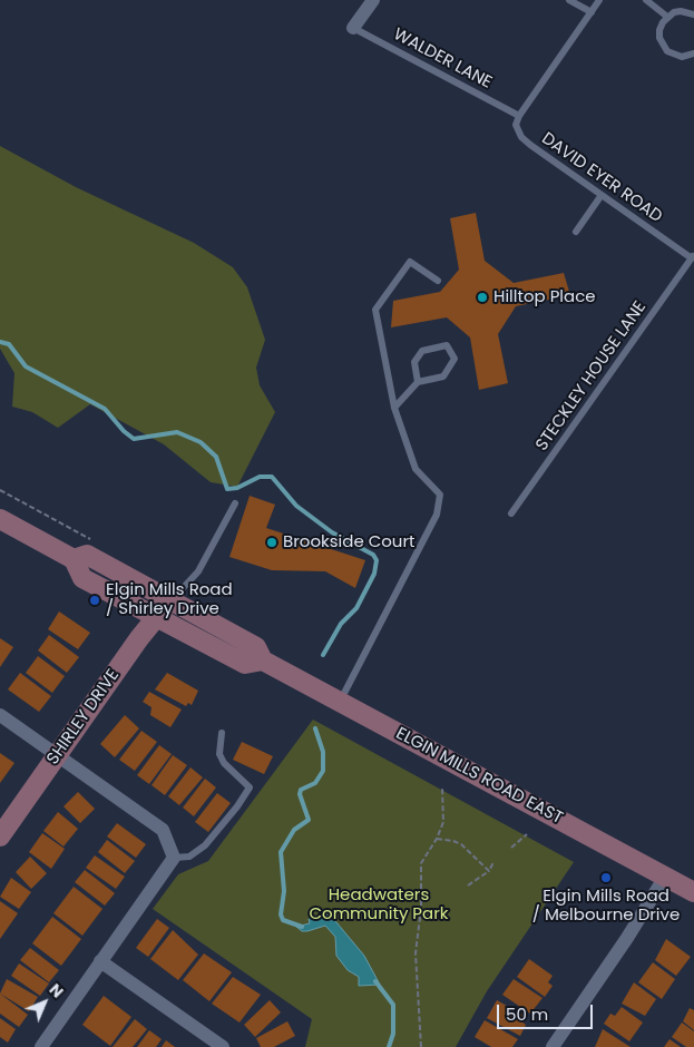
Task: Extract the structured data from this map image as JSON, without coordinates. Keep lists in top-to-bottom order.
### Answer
{
  "streets": {
    "main road": ["SHIRLEY DRIVE", "ELGIN MILLS ROAD EAST"],
    "lane": ["WALDER LANE", "DAVID EYER ROAD", "STECKLEY HOUSE LANE"]
  },
  "crossings": [
    ["WALDER LANE", "DAVID EYER ROAD"],
    ["DAVID EYER ROAD", "STECKLEY HOUSE LANE"],
    ["SHIRLEY DRIVE", "ELGIN MILLS ROAD EAST"]
  ],
  "parks": ["Headwaters Community Park"],
  "places": [
    "Hilltop Place",
    "Brookside Court",
    "Elgin Mills Road / Shirley Drive",
    "Elgin Mills Road / Melbourne Drive"
  ],
  "scale_bar": "50 m",
  "north": "top right"
}
